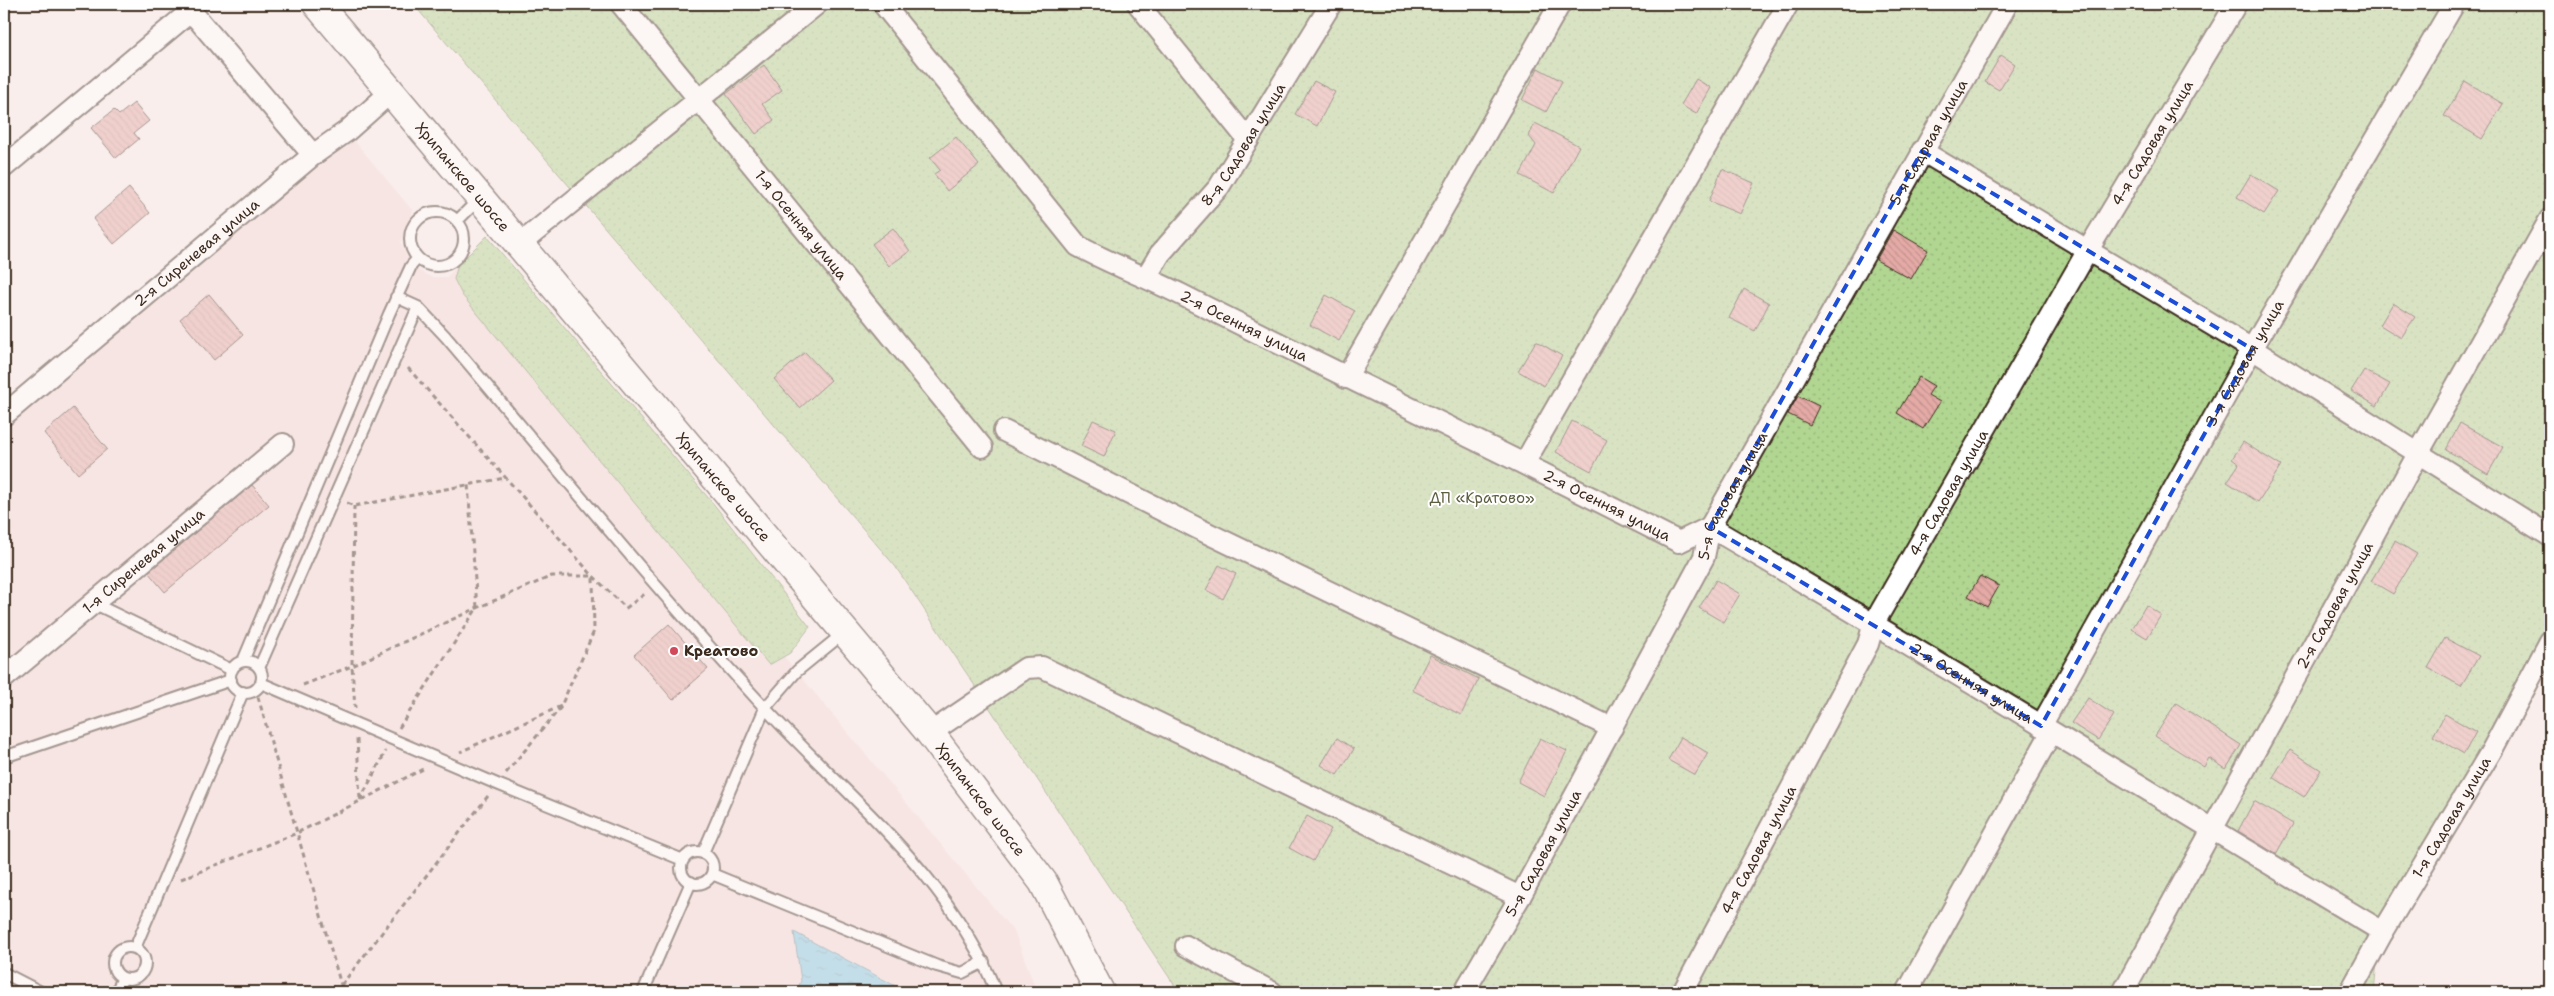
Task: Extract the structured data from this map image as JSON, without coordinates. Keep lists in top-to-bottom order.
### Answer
{
  "streets": {
    "main road": ["Хрипанское шоссе"],
    "street": [
      "5-я Садовая улица",
      "8-я Садовая улица",
      "4-я Садовая улица",
      "1-я Осенняя улица",
      "2-я Сиреневая улица",
      "2-я Осенняя улица",
      "3-я Садовая улица",
      "1-я Сиреневая улица",
      "2-я Садовая улица",
      "1-я Садовая улица"
    ]
  },
  "crossings": [
    ["5-я Садовая улица", "2-я Осенняя улица"],
    ["8-я Садовая улица", "2-я Осенняя улица"],
    ["4-я Садовая улица", "2-я Осенняя улица"],
    ["Хрипанское шоссе", "2-я Сиреневая улица"],
    ["2-я Осенняя улица", "3-я Садовая улица"],
    ["2-я Осенняя улица", "2-я Садовая улица"],
    ["2-я Осенняя улица", "1-я Садовая улица"]
  ],
  "parks": ["ДП «Кратово»"],
  "places": ["Креатово"]
}
